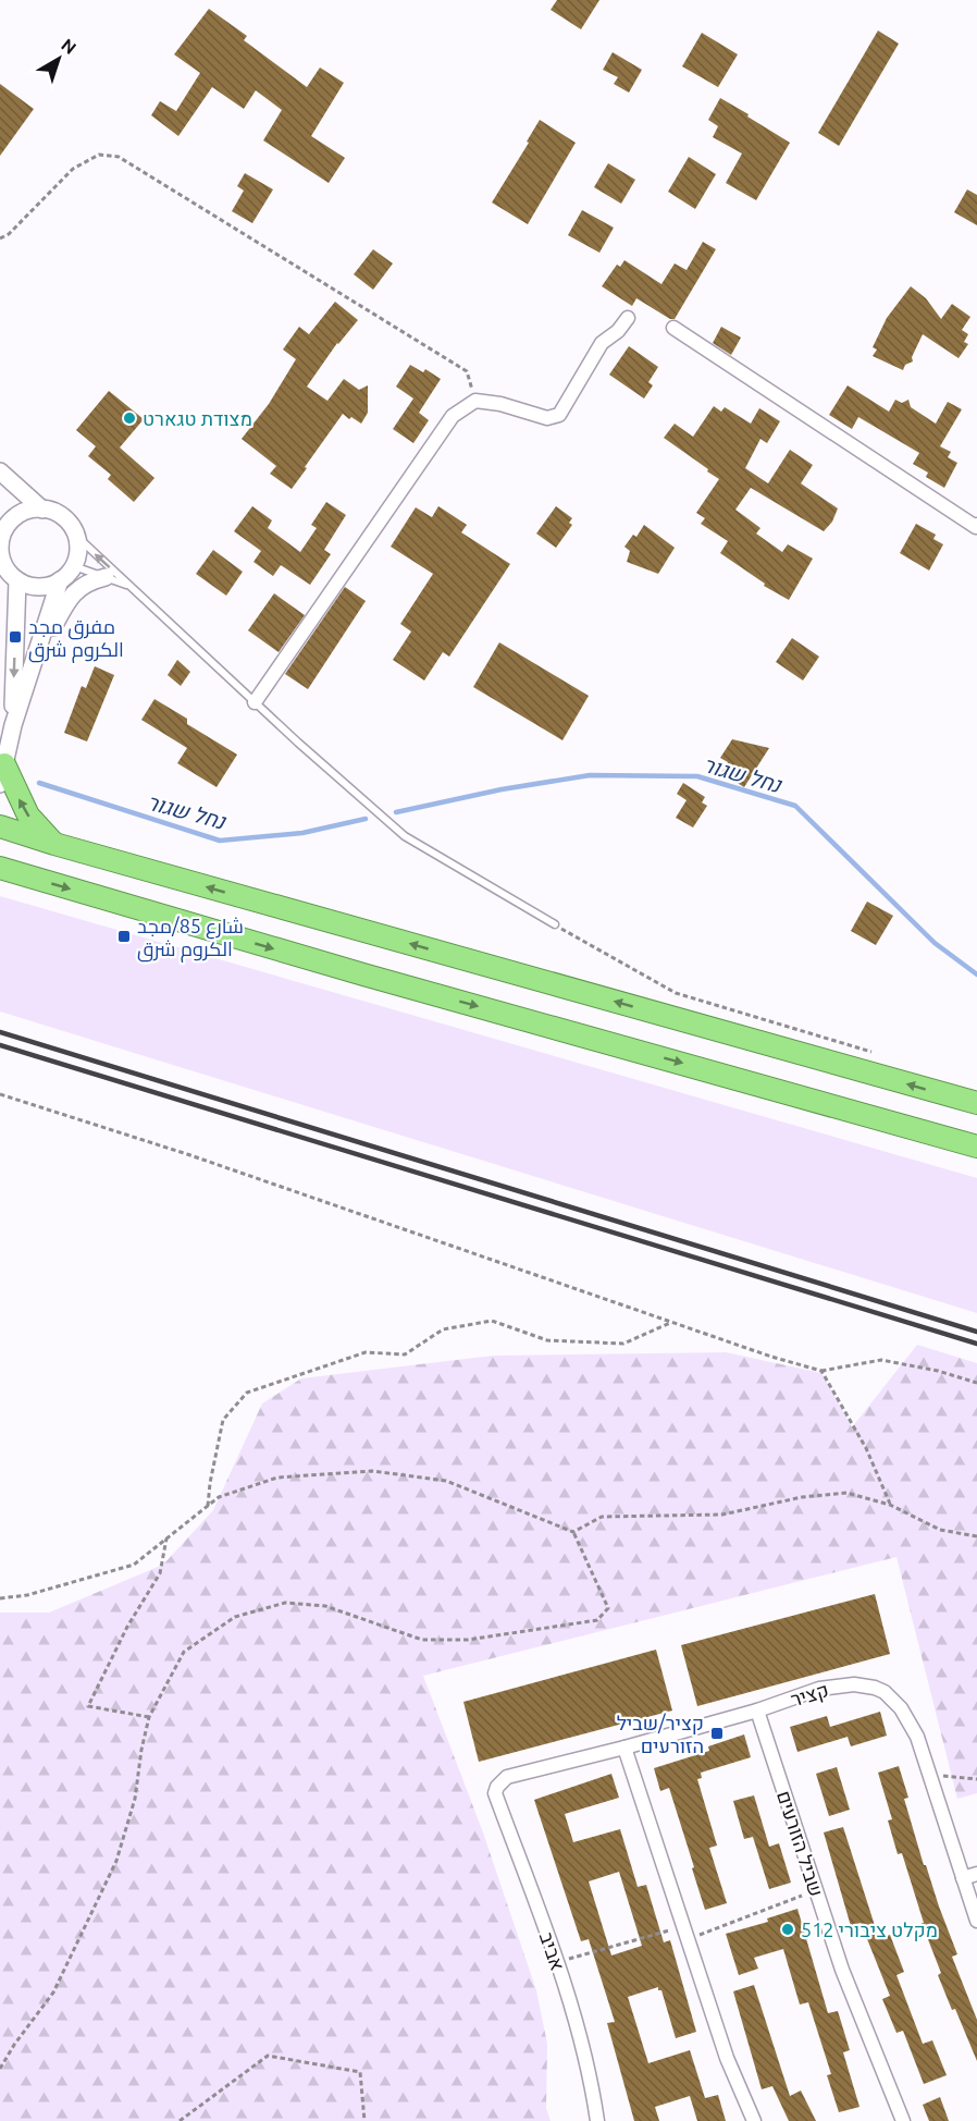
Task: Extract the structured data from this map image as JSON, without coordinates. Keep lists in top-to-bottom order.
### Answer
{
  "streets": {
    "street": ["קציר", "שביל הזורעים", "אביב"]
  },
  "crossings": [
    ["קציר", "שביל הזורעים"],
    ["קציר", "אביב"]
  ],
  "water": ["נחל שגור"],
  "places": {
    "other": ["מצודת טגארט", "מקלט ציבורי 512"],
    "transit": ["مفرق مجد الكروم شرق", "شارع 85/مجد الكروم شرق", "קציר/שביל הזורעים"]
  },
  "north": "top right"
}
